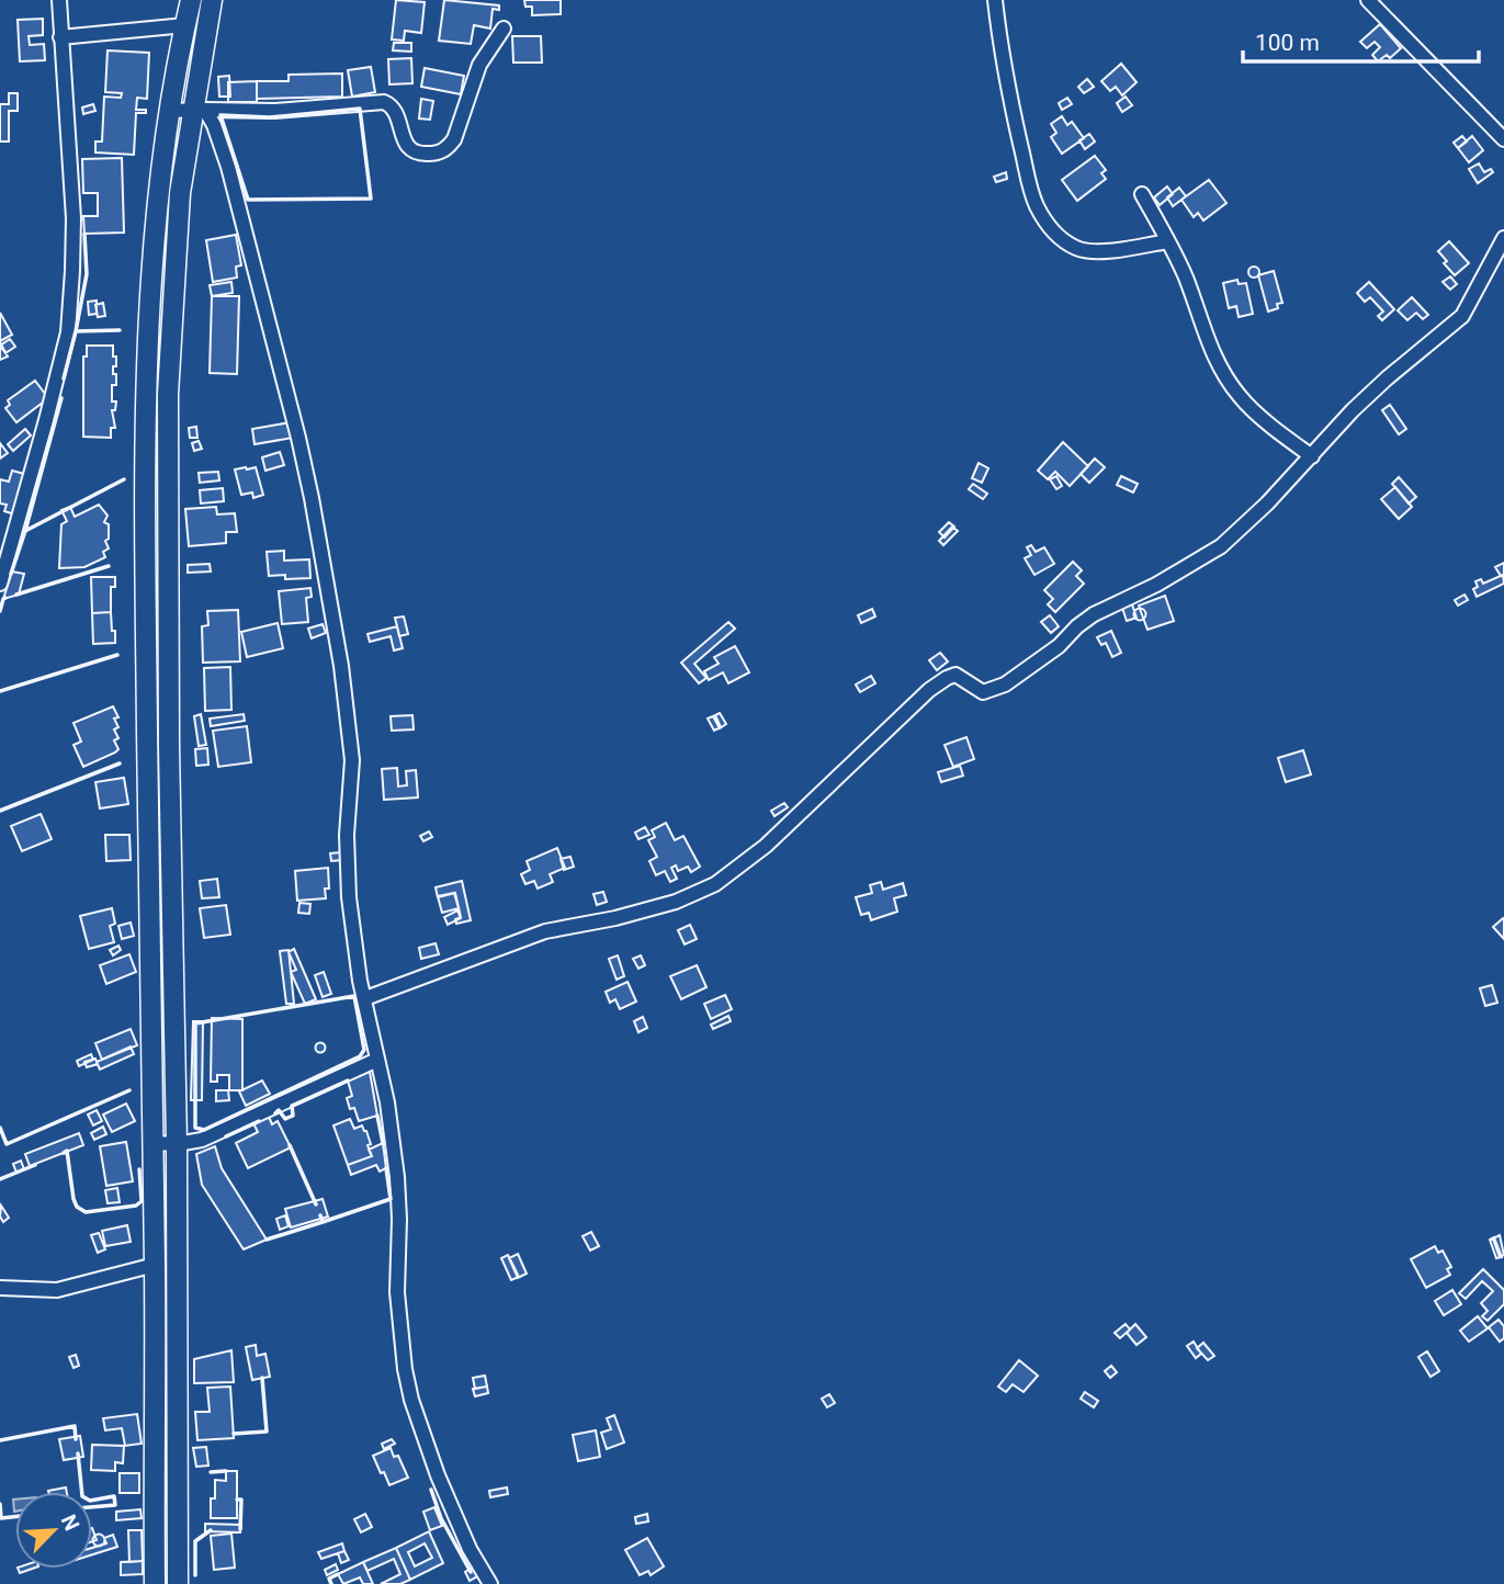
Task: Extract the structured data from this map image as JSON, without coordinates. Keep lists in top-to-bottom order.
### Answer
{
  "scale_bar": "100 m",
  "north": "top right"
}
